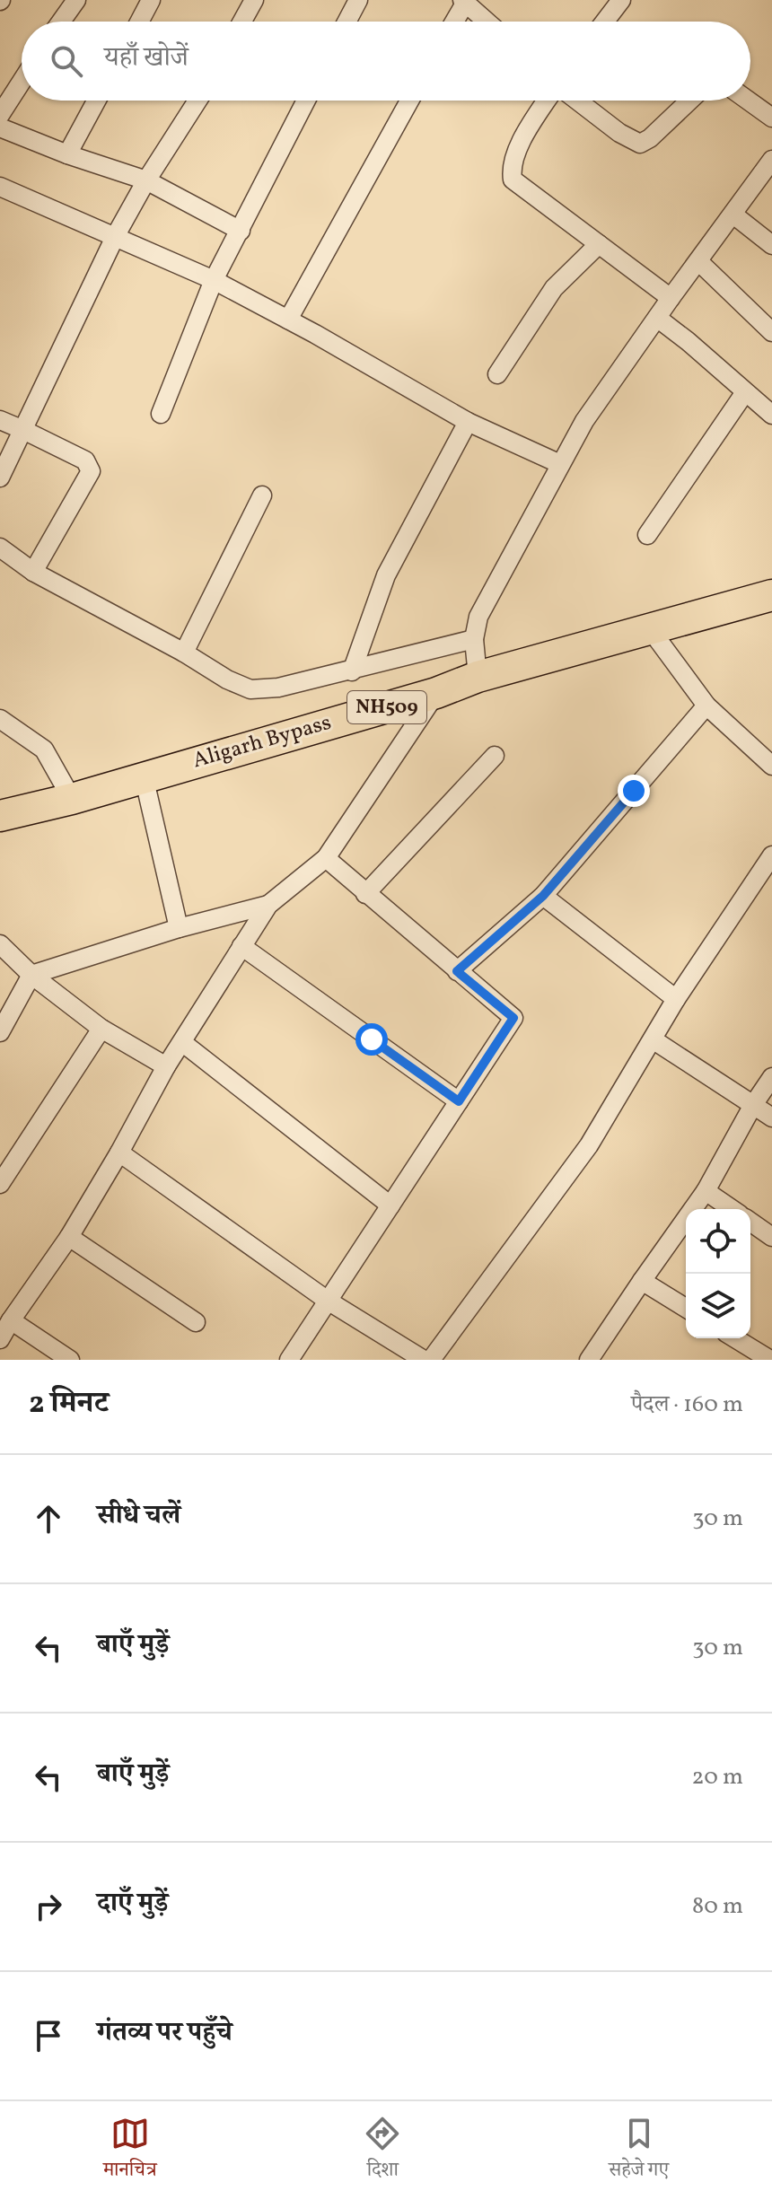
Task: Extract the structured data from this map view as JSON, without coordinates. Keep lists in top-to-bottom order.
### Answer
{
  "streets": {
    "highway": ["NH509", "Aligarh Bypass"]
  },
  "page": {
    "search": "यहाँ खोजें",
    "heading": ["2 मिनट", "पैदल · 160 m"],
    "list": [
      ["सीधे चलें", "30 m"],
      ["बाएँ मुड़ें", "30 m"],
      ["बाएँ मुड़ें", "20 m"],
      ["दाएँ मुड़ें", "80 m"],
      "गंतव्य पर पहुँचे"
    ],
    "nav": ["मानचित्र", "दिशा", "सहेजे गए"]
  }
}
